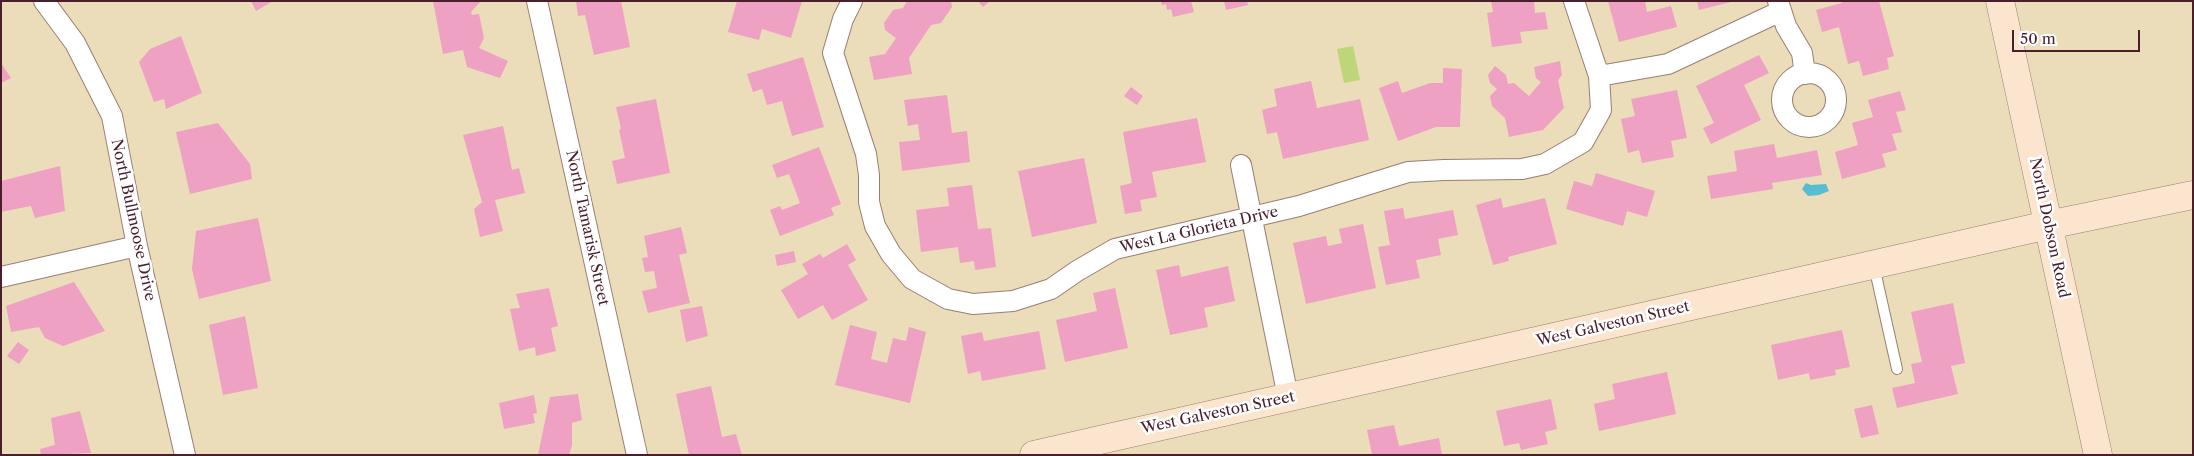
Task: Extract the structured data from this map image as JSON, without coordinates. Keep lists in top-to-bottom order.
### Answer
{
  "streets": {
    "street": [
      "North Bullmoose Drive",
      "North Tamarisk Street",
      "North Dobson Road",
      "West La Glorieta Drive",
      "West Galveston Street"
    ]
  },
  "crossings": [
    ["North Dobson Road", "West Galveston Street"]
  ],
  "scale_bar": "50 m"
}
